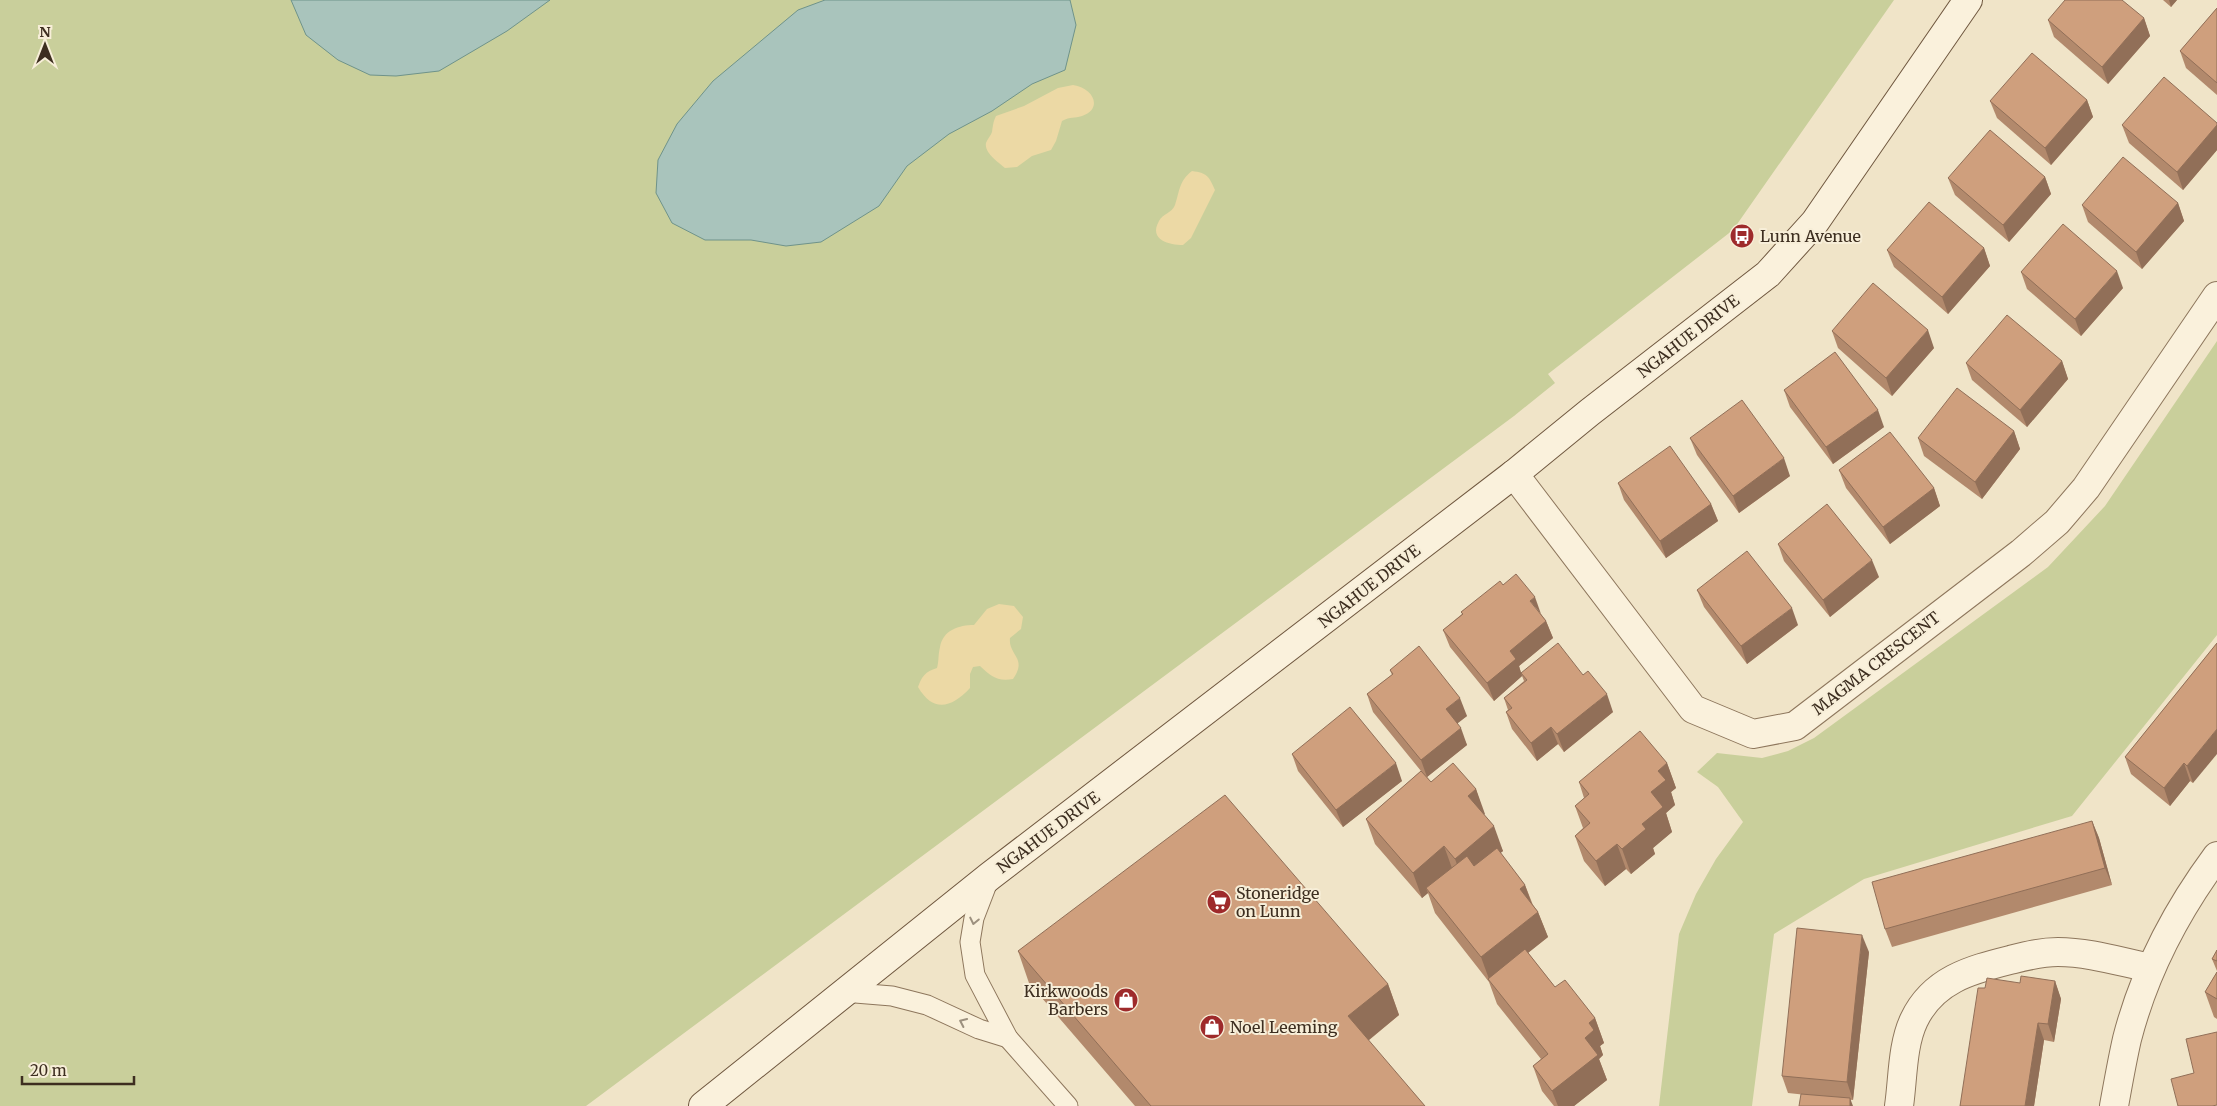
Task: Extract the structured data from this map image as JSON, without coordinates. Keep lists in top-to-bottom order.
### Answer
{
  "streets": {
    "main road": ["NGAHUE DRIVE", "MAGMA CRESCENT"]
  },
  "crossings": [
    ["NGAHUE DRIVE", "MAGMA CRESCENT"]
  ],
  "places": {
    "bus stop": ["Lunn Avenue"],
    "supermarket": ["Stoneridge on Lunn"],
    "shop": ["Kirkwoods Barbers", "Noel Leeming"]
  },
  "scale_bar": "20 m",
  "north": "top"
}
